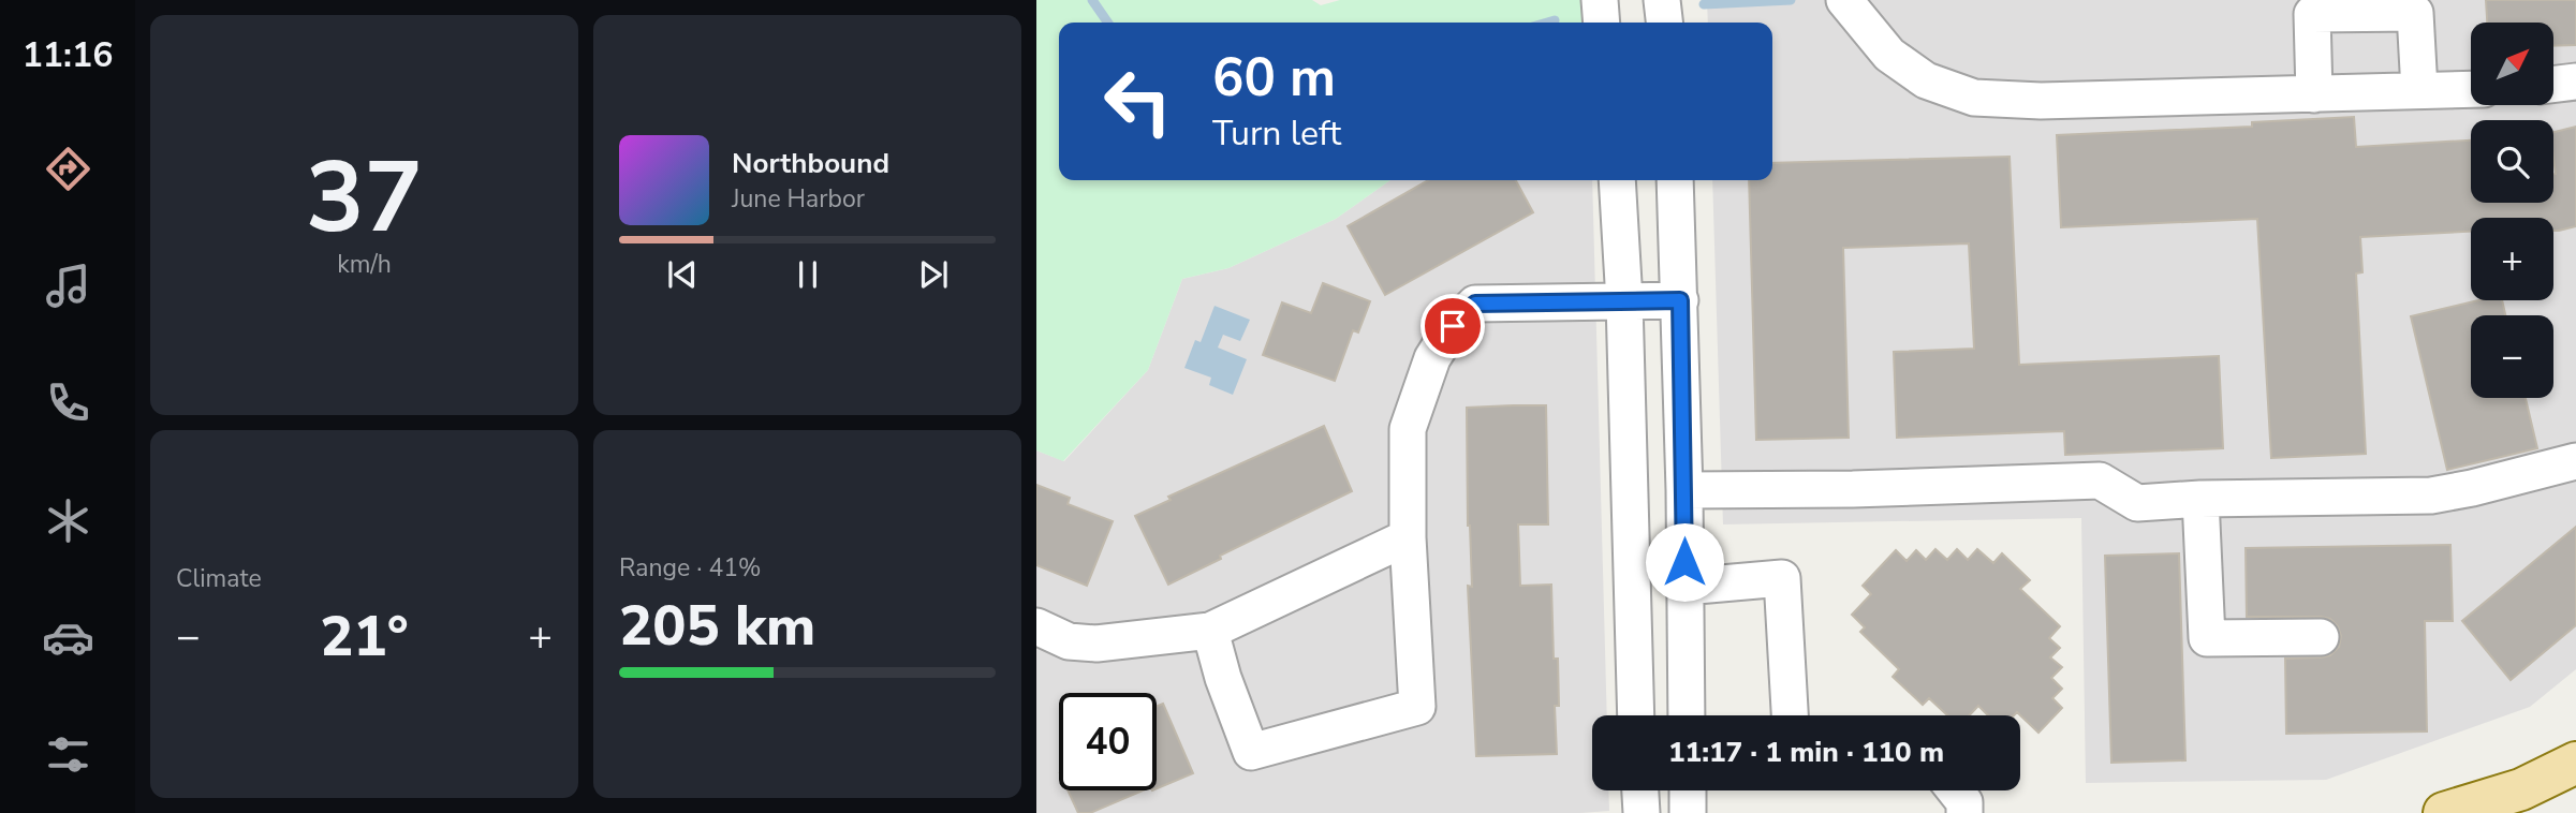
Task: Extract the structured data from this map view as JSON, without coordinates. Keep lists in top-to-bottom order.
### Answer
{
  "north": "top right",
  "page": {
    "tabs": "11:16",
    "tile": [
      ["37", "km/h"],
      "Climate",
      ["Range · 41%", "205 km"]
    ],
    "map_buttons": ["+", "−"],
    "turn": ["60 m", "Turn left"],
    "song": ["Northbound", "June Harbor"],
    "heat": ["−", "21°", "+"],
    "limit": "40",
    "trip": "11:17 · 1 min · 110 m"
  }
}
